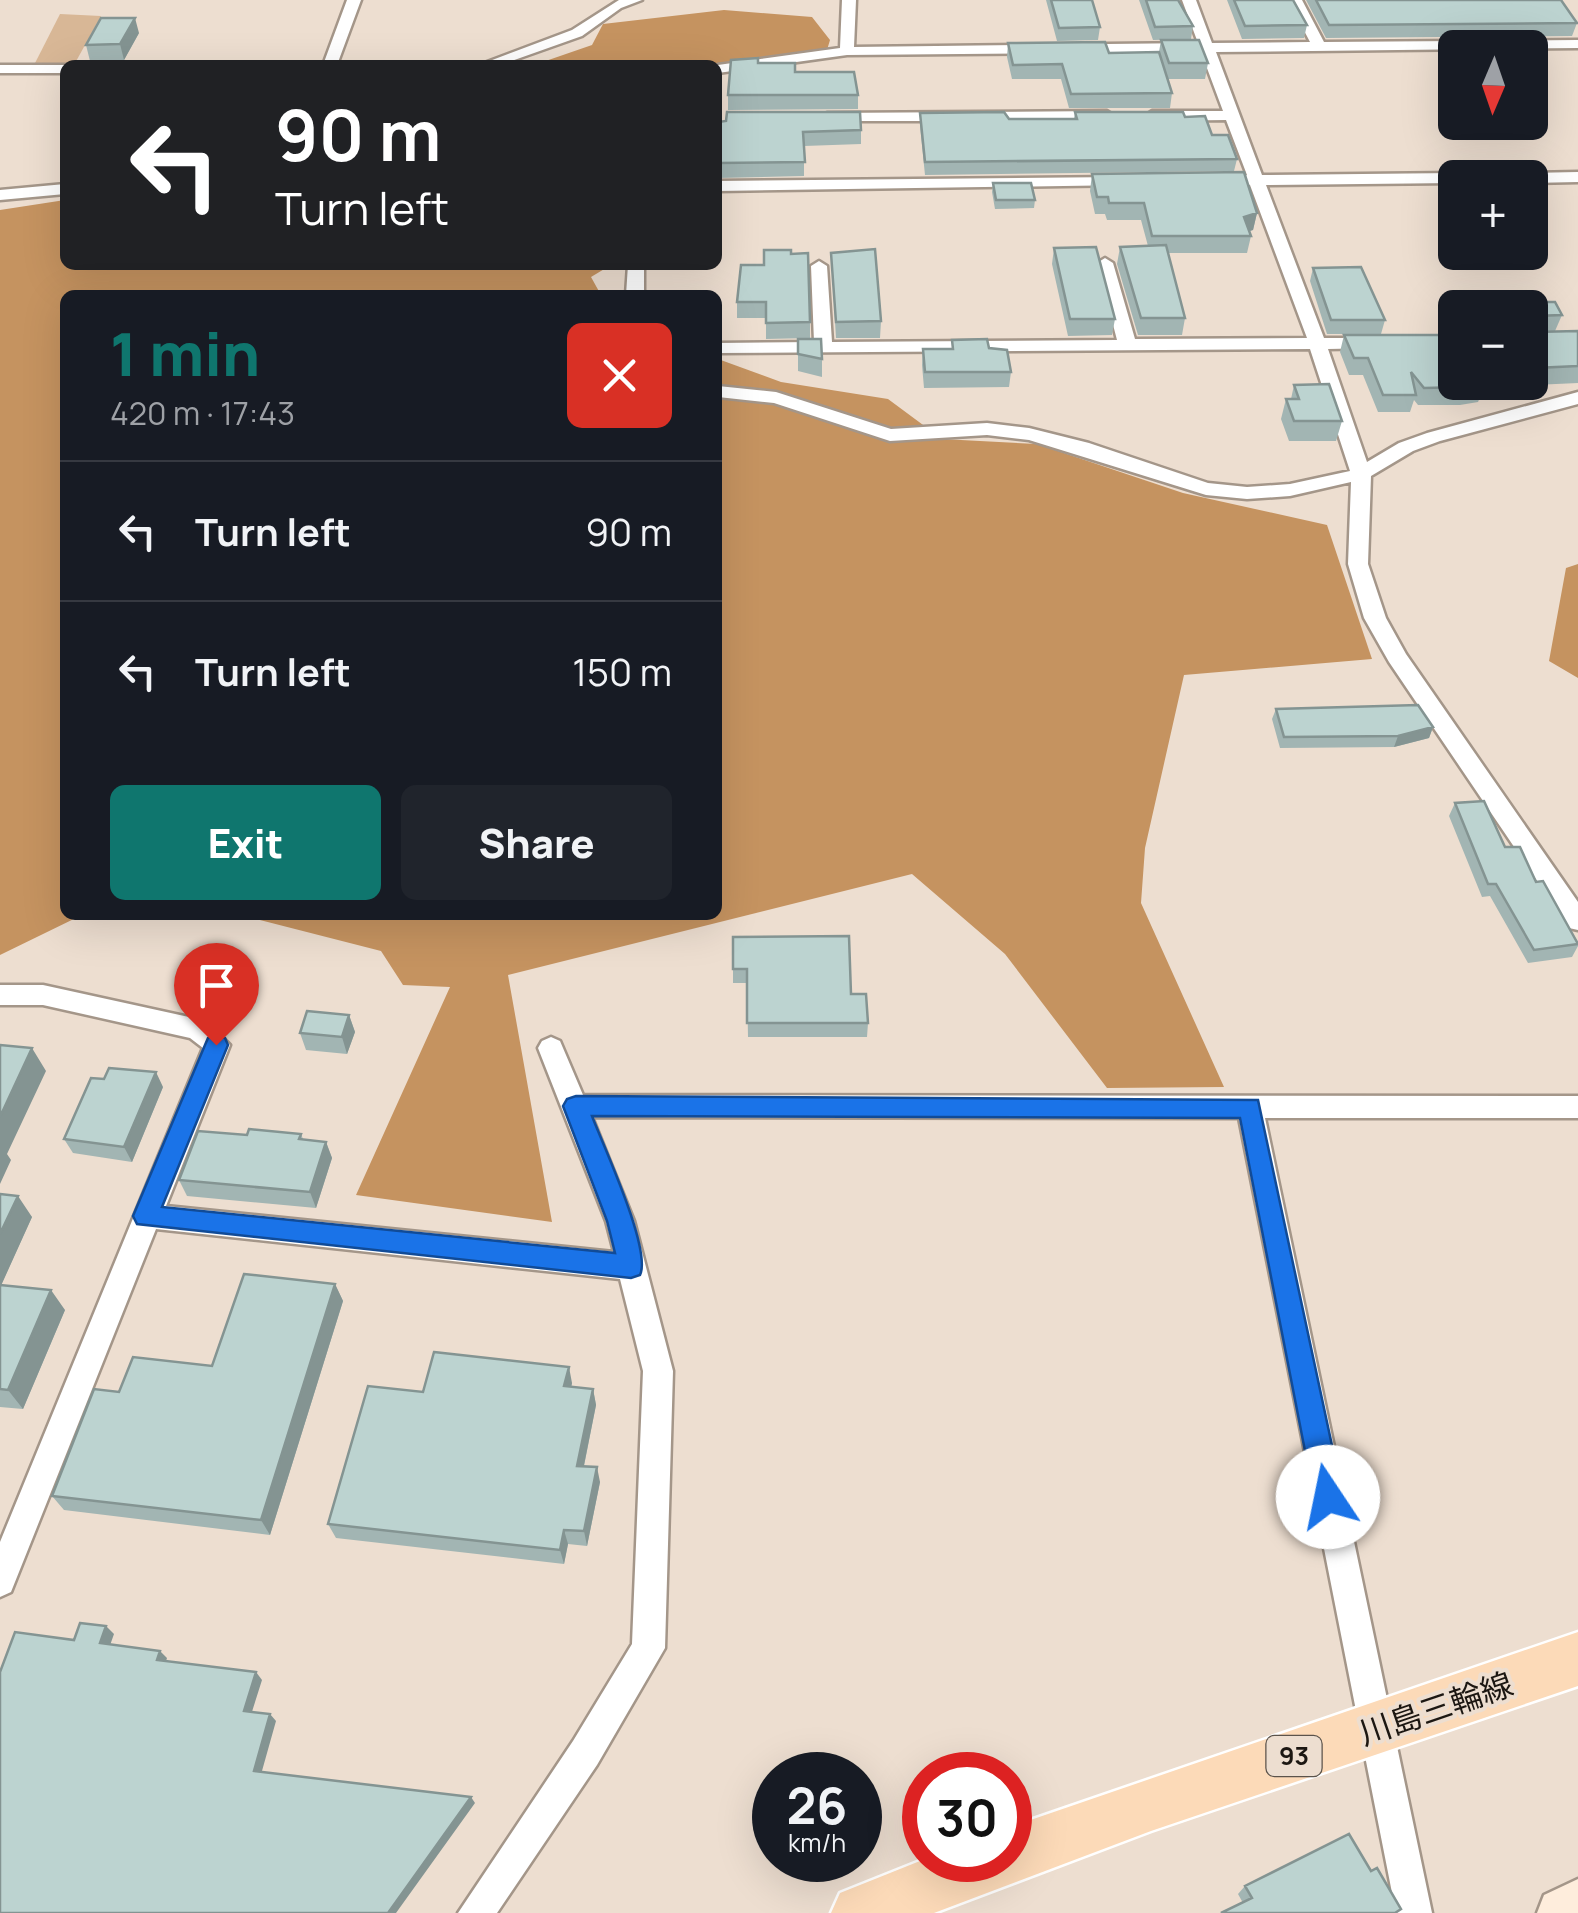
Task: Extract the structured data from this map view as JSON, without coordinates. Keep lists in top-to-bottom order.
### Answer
{
  "streets": {
    "main road": ["川島三輪線", "93"]
  },
  "north": "bottom",
  "page": {
    "map_buttons": ["+", "−"],
    "turn": ["90 m", "Turn left"],
    "heading": ["1 min", "420 m · 17:43"],
    "list": [
      {
        "name": "Turn left",
        "value": "90 m"
      },
      {
        "name": "Turn left",
        "value": "150 m"
      }
    ],
    "buttons": ["Exit", "Share"],
    "speed": "26 km/h",
    "limit": "30"
  }
}
